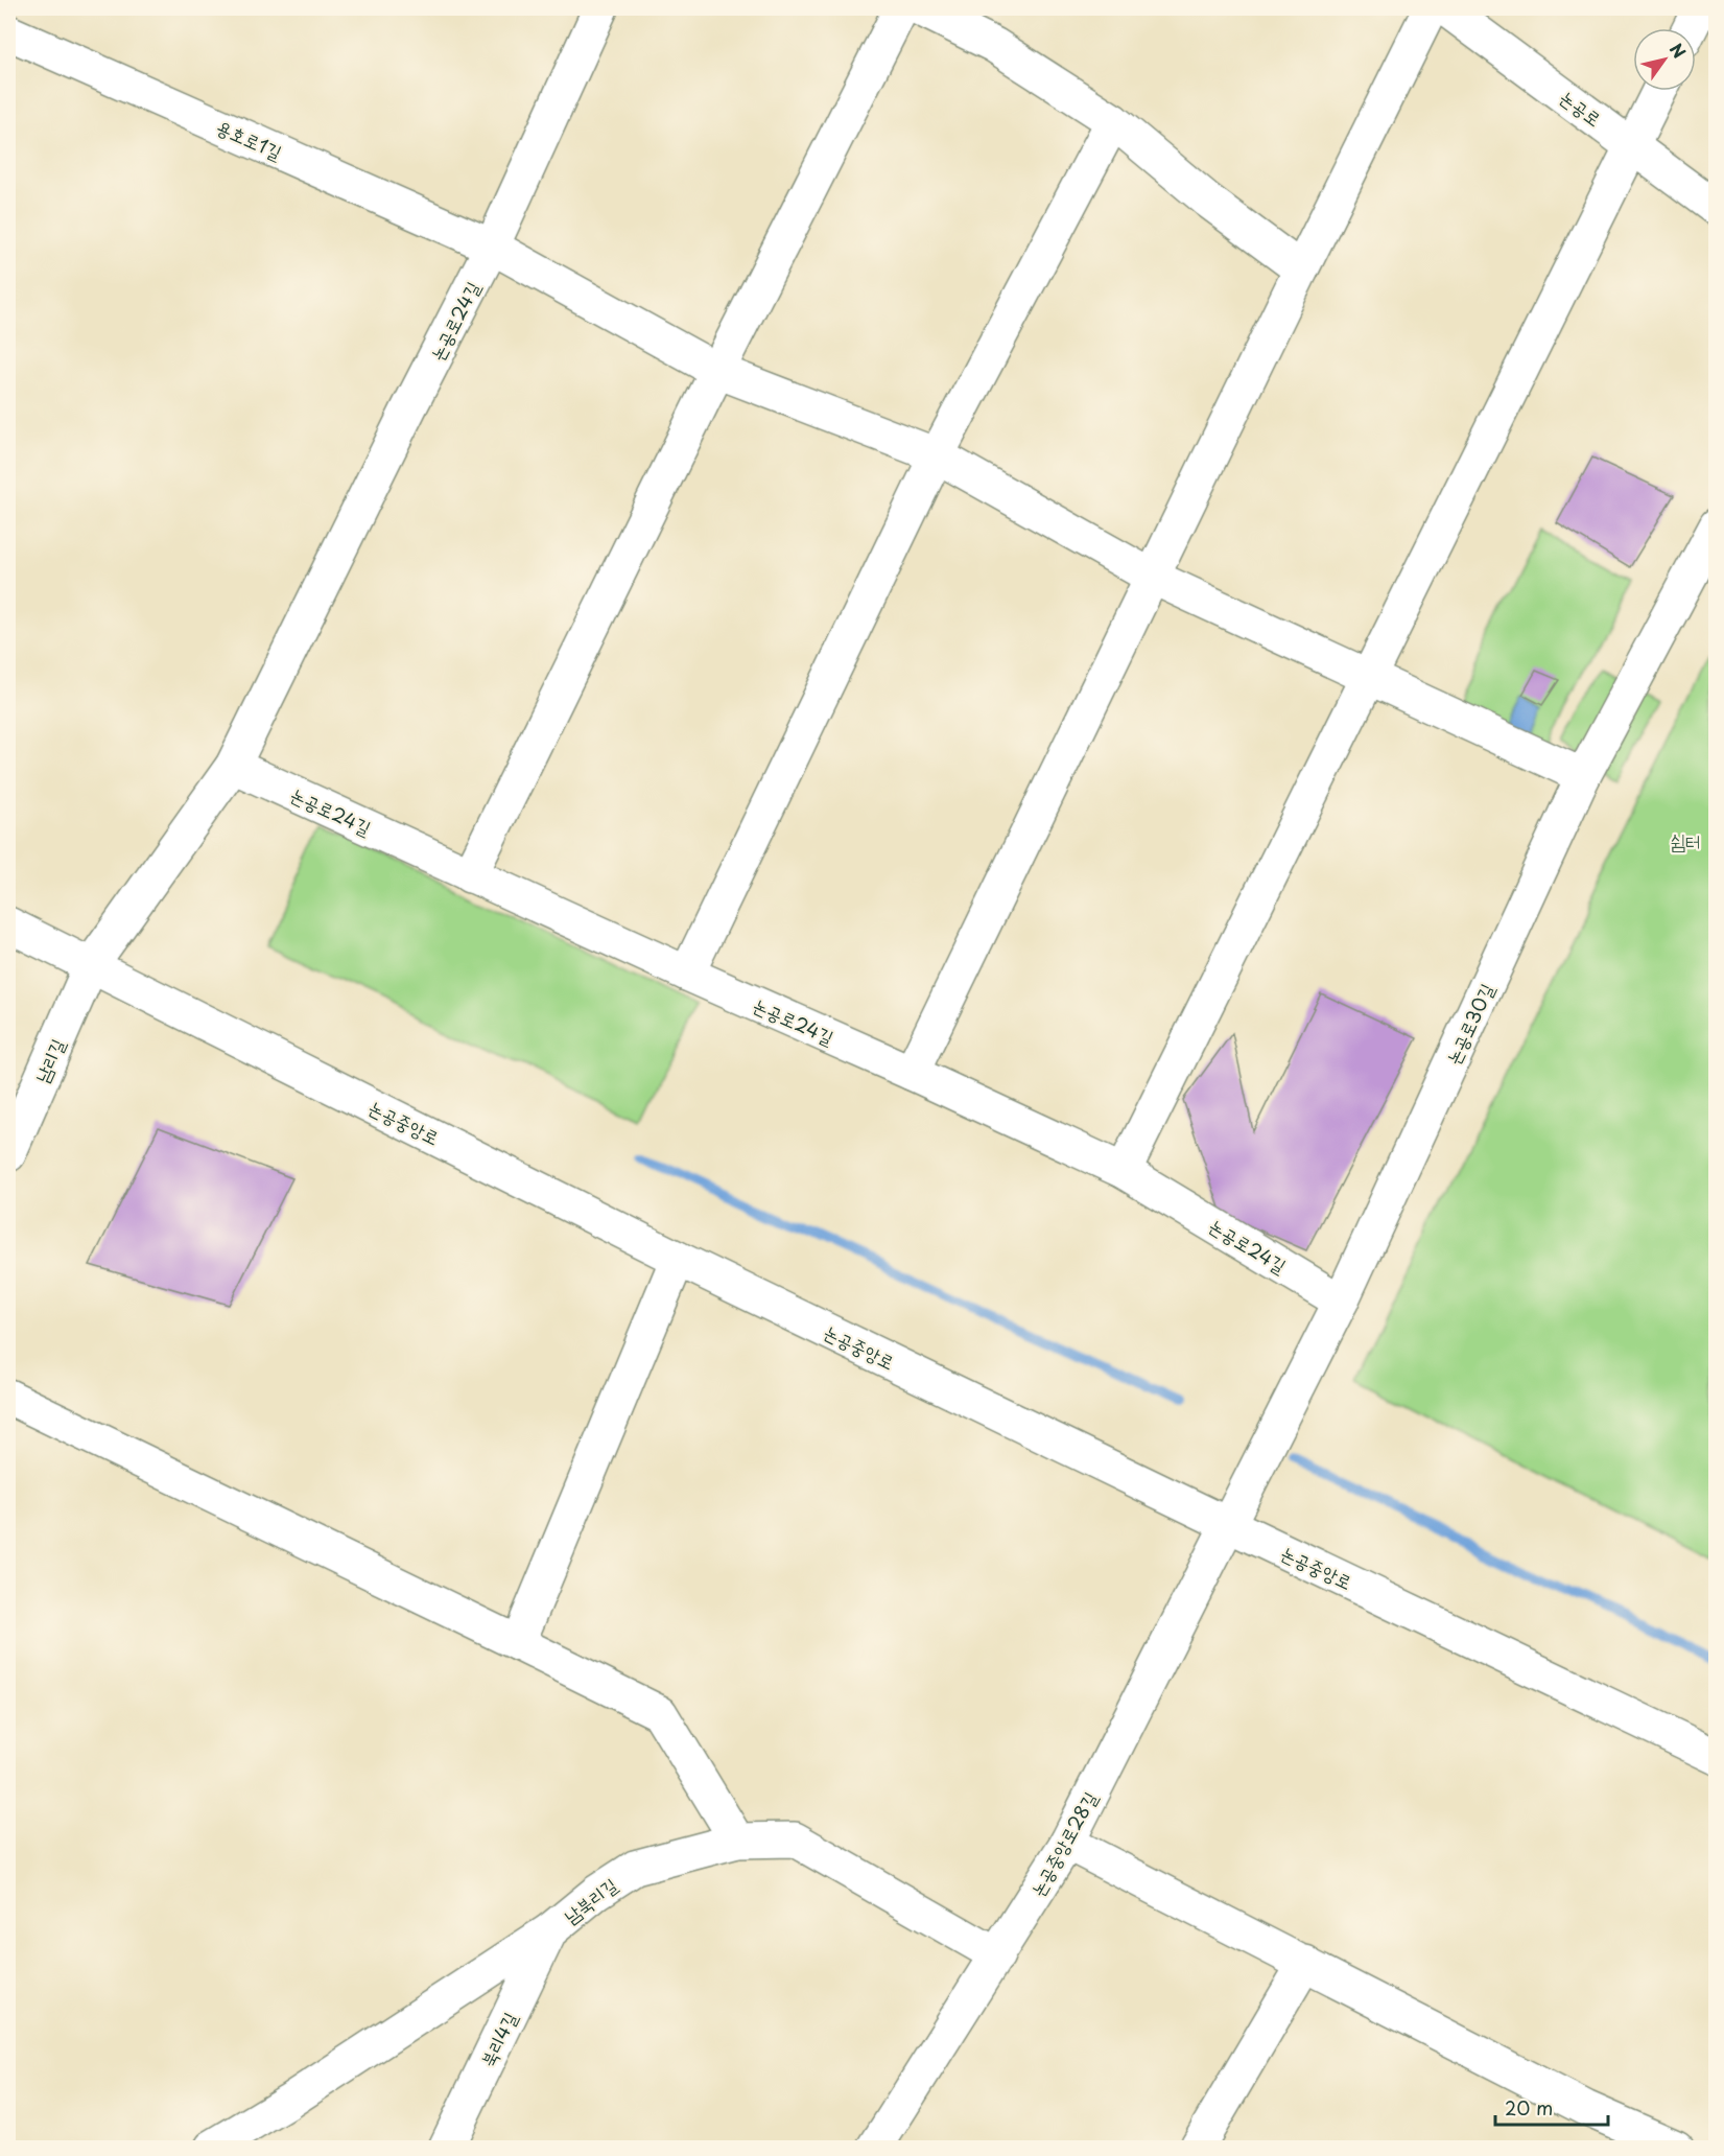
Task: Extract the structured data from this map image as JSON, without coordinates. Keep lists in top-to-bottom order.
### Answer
{
  "streets": {
    "street": [
      "논공로",
      "용호로1길",
      "논공로24길",
      "논공로30길",
      "남리길",
      "논공중앙로",
      "논공중앙로28길",
      "남북리길",
      "북리4길"
    ]
  },
  "crossings": [
    ["용호로1길", "논공로24길"],
    ["용호로1길", "논공로30길"],
    ["논공로24길", "논공로30길"],
    ["논공로24길", "남리길"],
    ["논공로24길", "논공중앙로"],
    ["논공로30길", "논공중앙로"],
    ["논공로30길", "논공중앙로28길"],
    ["남리길", "논공중앙로"],
    ["논공중앙로", "논공중앙로28길"],
    ["논공중앙로28길", "남북리길"],
    ["남북리길", "북리4길"]
  ],
  "parks": ["쉼터"],
  "scale_bar": "20 m",
  "north": "top right"
}
